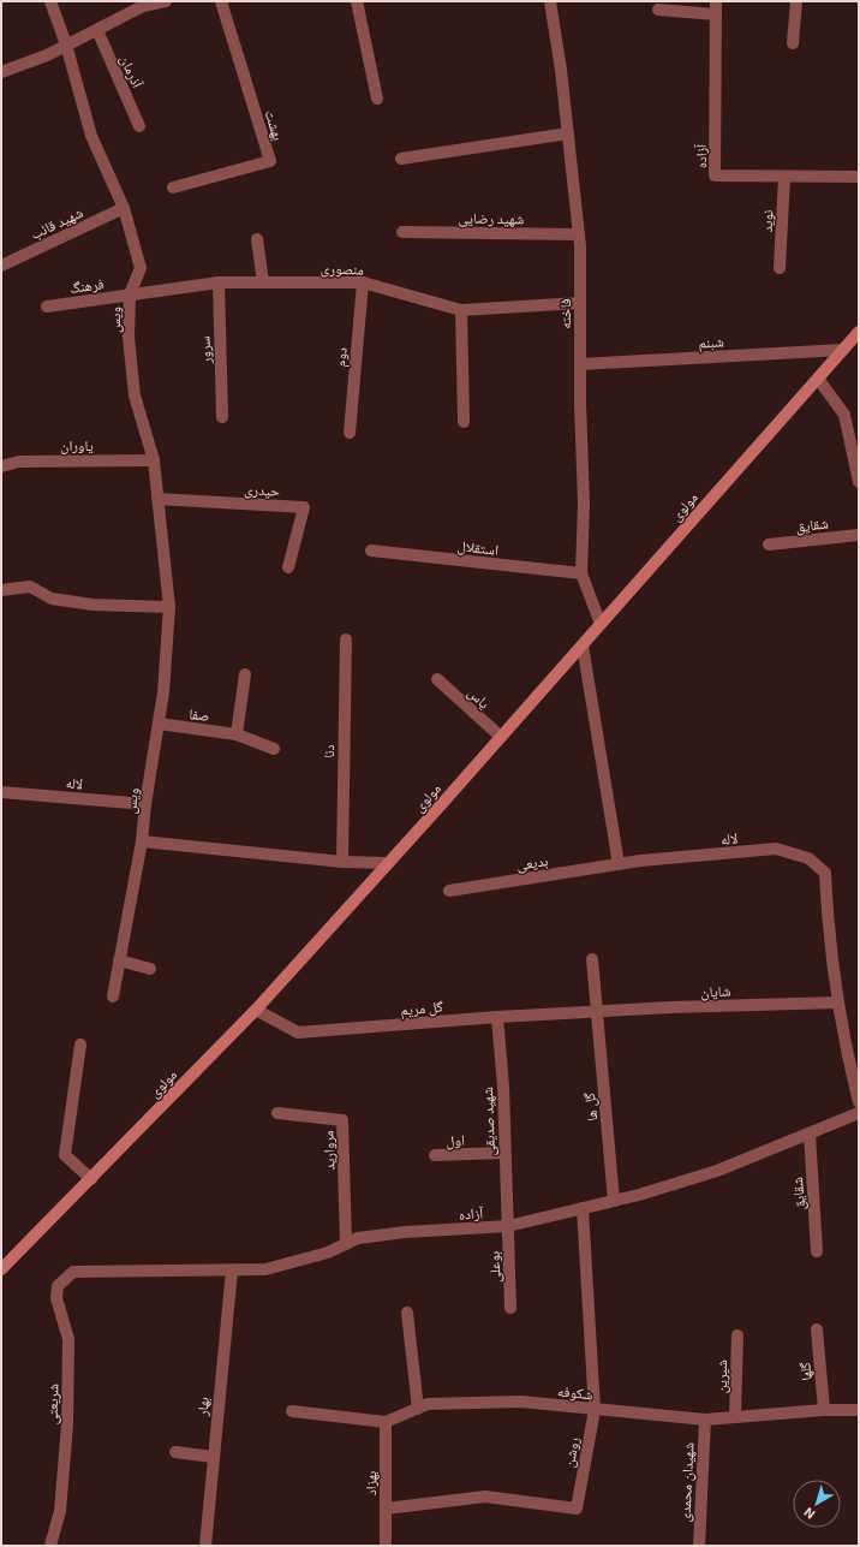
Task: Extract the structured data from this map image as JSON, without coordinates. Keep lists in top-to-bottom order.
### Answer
{
  "streets": {
    "main road": ["مولوی"],
    "street": [
      "آذرمان",
      "بهشت",
      "آزاده",
      "شهید رضایی",
      "نوید",
      "شهید قائب",
      "منصوری",
      "فرهنگ",
      "فاخته",
      "ویس",
      "شبنم",
      "سرور",
      "دوم",
      "یاوران",
      "حیدری",
      "شقایق",
      "استقلال",
      "یاس",
      "صفا",
      "دنا",
      "لاله",
      "بدیعی",
      "شایان",
      "گل مریم",
      "گل ها",
      "شهید صدیقی",
      "اول",
      "مروارید",
      "بوعلی",
      "گلها",
      "شیرین",
      "شکوفه",
      "شریعتی",
      "بهار",
      "روشن",
      "شهیدان محمدی",
      "بهزاد"
    ]
  },
  "crossings": [
    ["آزاده", "نوید"],
    ["آزاده", "شقایق"],
    ["آزاده", "گل ها"],
    ["آزاده", "شهید صدیقی"],
    ["آزاده", "مروارید"],
    ["آزاده", "بوعلی"],
    ["آزاده", "شریعتی"],
    ["آزاده", "بهار"],
    ["آزاده", "روشن"],
    ["شهید رضایی", "فاخته"],
    ["شهید قائب", "ویس"],
    ["منصوری", "فرهنگ"],
    ["منصوری", "فاخته"],
    ["منصوری", "ویس"],
    ["منصوری", "سرور"],
    ["منصوری", "دوم"],
    ["فرهنگ", "ویس"],
    ["فاخته", "شبنم"],
    ["فاخته", "مولوی"],
    ["فاخته", "استقلال"],
    ["ویس", "یاوران"],
    ["ویس", "حیدری"],
    ["ویس", "صفا"],
    ["ویس", "لاله"],
    ["شبنم", "مولوی"],
    ["مولوی", "یاس"],
    ["مولوی", "گل مریم"],
    ["لاله", "بدیعی"],
    ["لاله", "شایان"],
    ["شایان", "گل مریم"],
    ["شایان", "گل ها"],
    ["گل مریم", "گل ها"],
    ["گل مریم", "شهید صدیقی"],
    ["شهید صدیقی", "اول"],
    ["شهید صدیقی", "بوعلی"],
    ["گلها", "شکوفه"],
    ["شیرین", "شکوفه"],
    ["شکوفه", "روشن"],
    ["شکوفه", "شهیدان محمدی"],
    ["شکوفه", "بهزاد"],
    ["روشن", "بهزاد"]
  ],
  "north": "bottom left"
}
